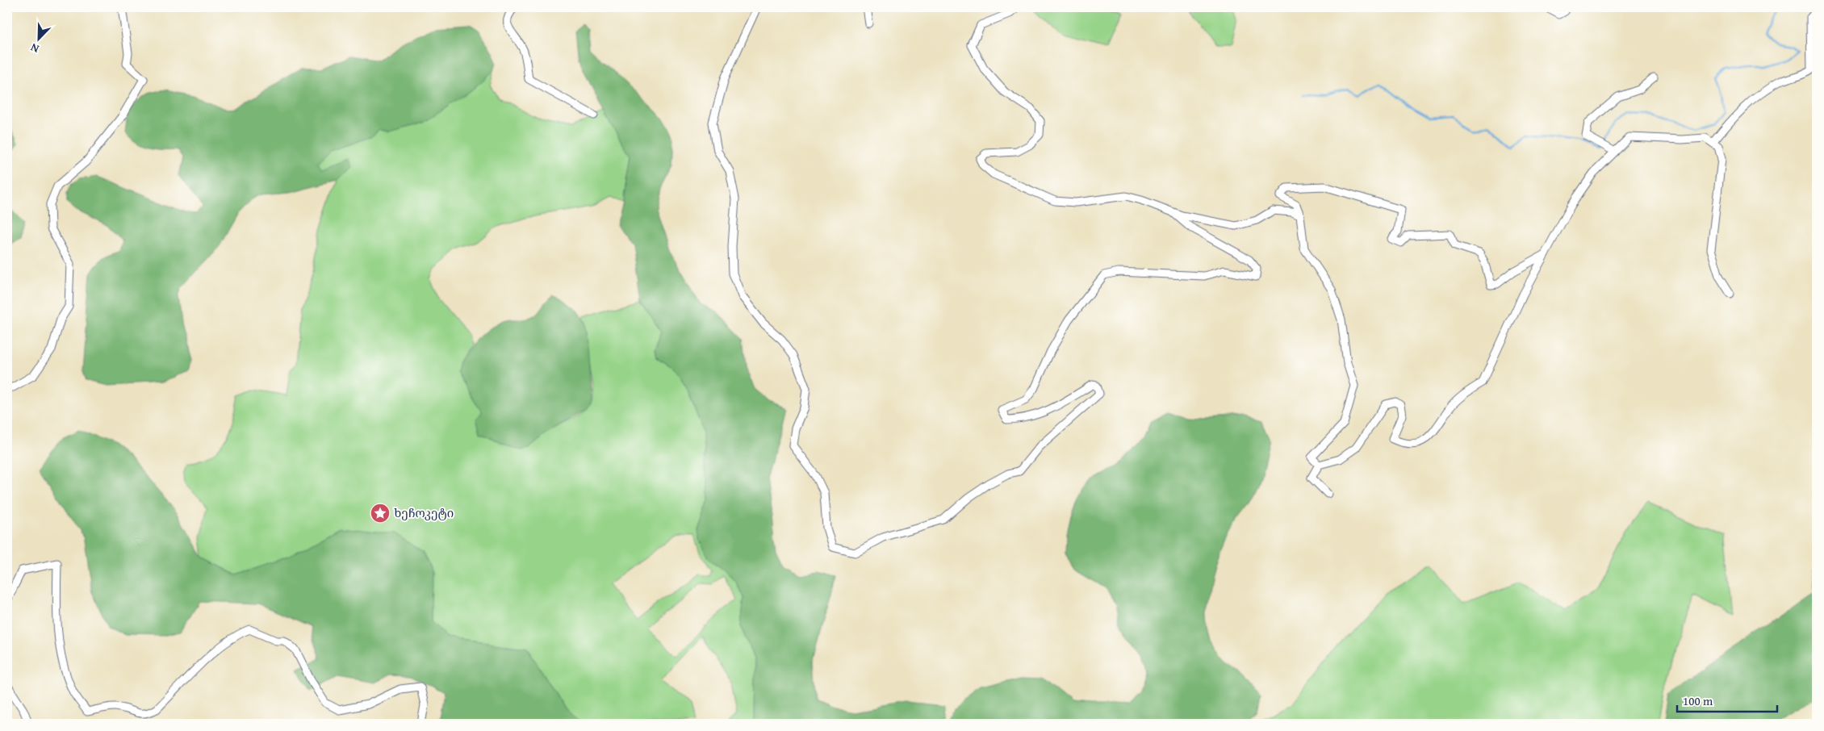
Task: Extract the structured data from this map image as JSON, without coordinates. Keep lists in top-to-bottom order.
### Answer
{
  "places": {
    "place": ["ხეჩოკეტი"]
  },
  "scale_bar": "100 m",
  "north": "bottom left"
}
